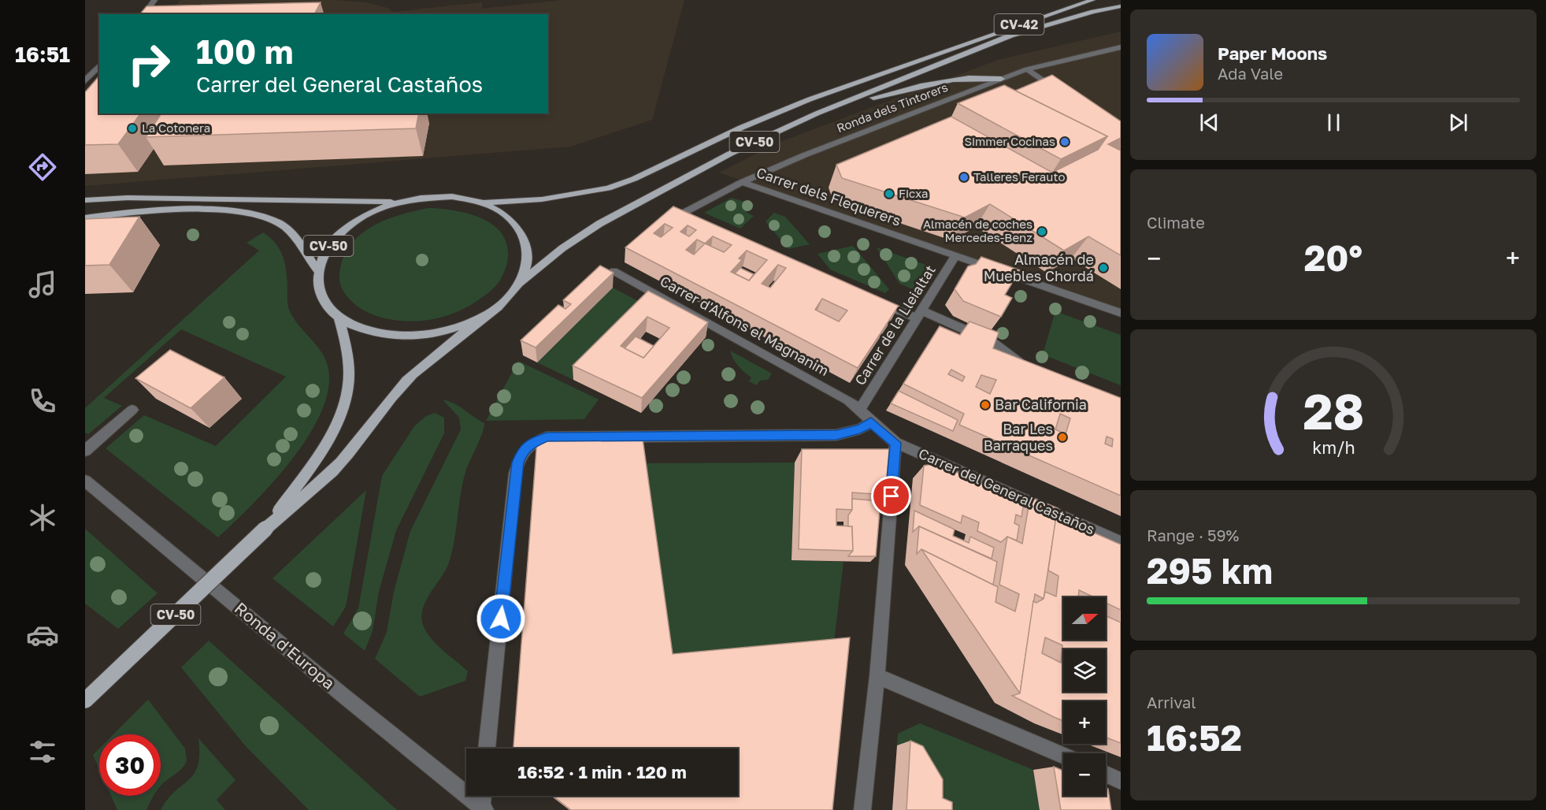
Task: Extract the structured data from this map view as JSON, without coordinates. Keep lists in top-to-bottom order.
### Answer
{
  "streets": {
    "main road": ["CV-42", "CV-50"],
    "street": [
      "Ronda dels Tintorers",
      "Carrer dels Flequerers",
      "Carrer de la Lleialtat",
      "Carrer d'Alfons el Magnanim",
      "Carrer del General Castaños",
      "Ronda d'Europa"
    ]
  },
  "crossings": [
    ["CV-42", "CV-50"],
    ["Ronda dels Tintorers", "Carrer dels Flequerers"],
    ["Carrer dels Flequerers", "Carrer de la Lleialtat"],
    ["Carrer de la Lleialtat", "Carrer d'Alfons el Magnanim"],
    ["Carrer de la Lleialtat", "Carrer del General Castaños"],
    ["Carrer d'Alfons el Magnanim", "Carrer del General Castaños"]
  ],
  "places": [
    "La Cotonera",
    "Simmer Cocinas",
    "Talleres Ferauto",
    "Ficxa",
    "Almacén de coches Mercedes-Benz",
    "Almacén de Muebles Chordá",
    "Bar California",
    "Bar Les Barraques"
  ],
  "north": "right",
  "page": {
    "tabs": "16:51",
    "turn": ["100 m", "Carrer del General Castaños"],
    "song": ["Paper Moons", "Ada Vale"],
    "tile": [
      "Climate",
      ["Range · 59%", "295 km"],
      ["Arrival", "16:52"]
    ],
    "heat": ["−", "20°", "+"],
    "map_buttons": ["+", "−"],
    "limit": "30",
    "trip": "16:52 · 1 min · 120 m",
    "gauge": ["28", "km/h"]
  }
}
